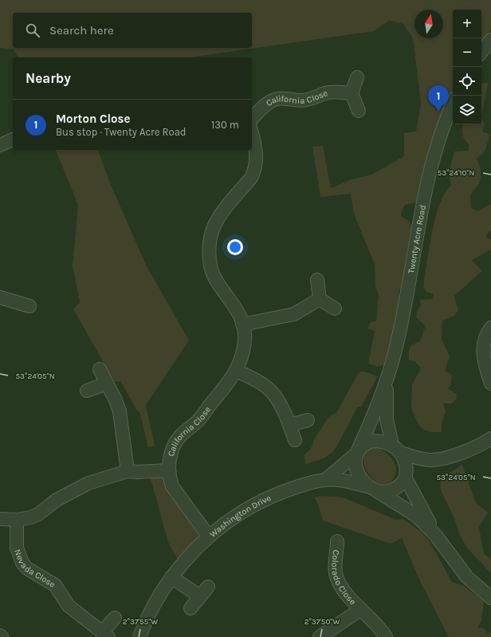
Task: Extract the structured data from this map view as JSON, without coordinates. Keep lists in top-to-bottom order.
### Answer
{
  "streets": {
    "street": [
      "California Close",
      "Twenty Acre Road",
      "Washington Drive",
      "Nevada Close",
      "Colorado Close"
    ]
  },
  "crossings": [
    ["California Close", "Washington Drive"],
    ["Twenty Acre Road", "Washington Drive"]
  ],
  "north": "top",
  "page": {
    "map_buttons": ["+", "−"],
    "search": "Search here",
    "heading": "Nearby",
    "pins": "1",
    "list": [
      {
        "mark": "1",
        "name": "Morton Close",
        "note": "Bus stop · Twenty Acre Road",
        "value": "130 m"
      }
    ]
  },
  "coordinates": [
    "53°24'10\"N",
    "53°24'05\"N",
    "2°37'55\"W",
    "2°37'50\"W"
  ]
}
